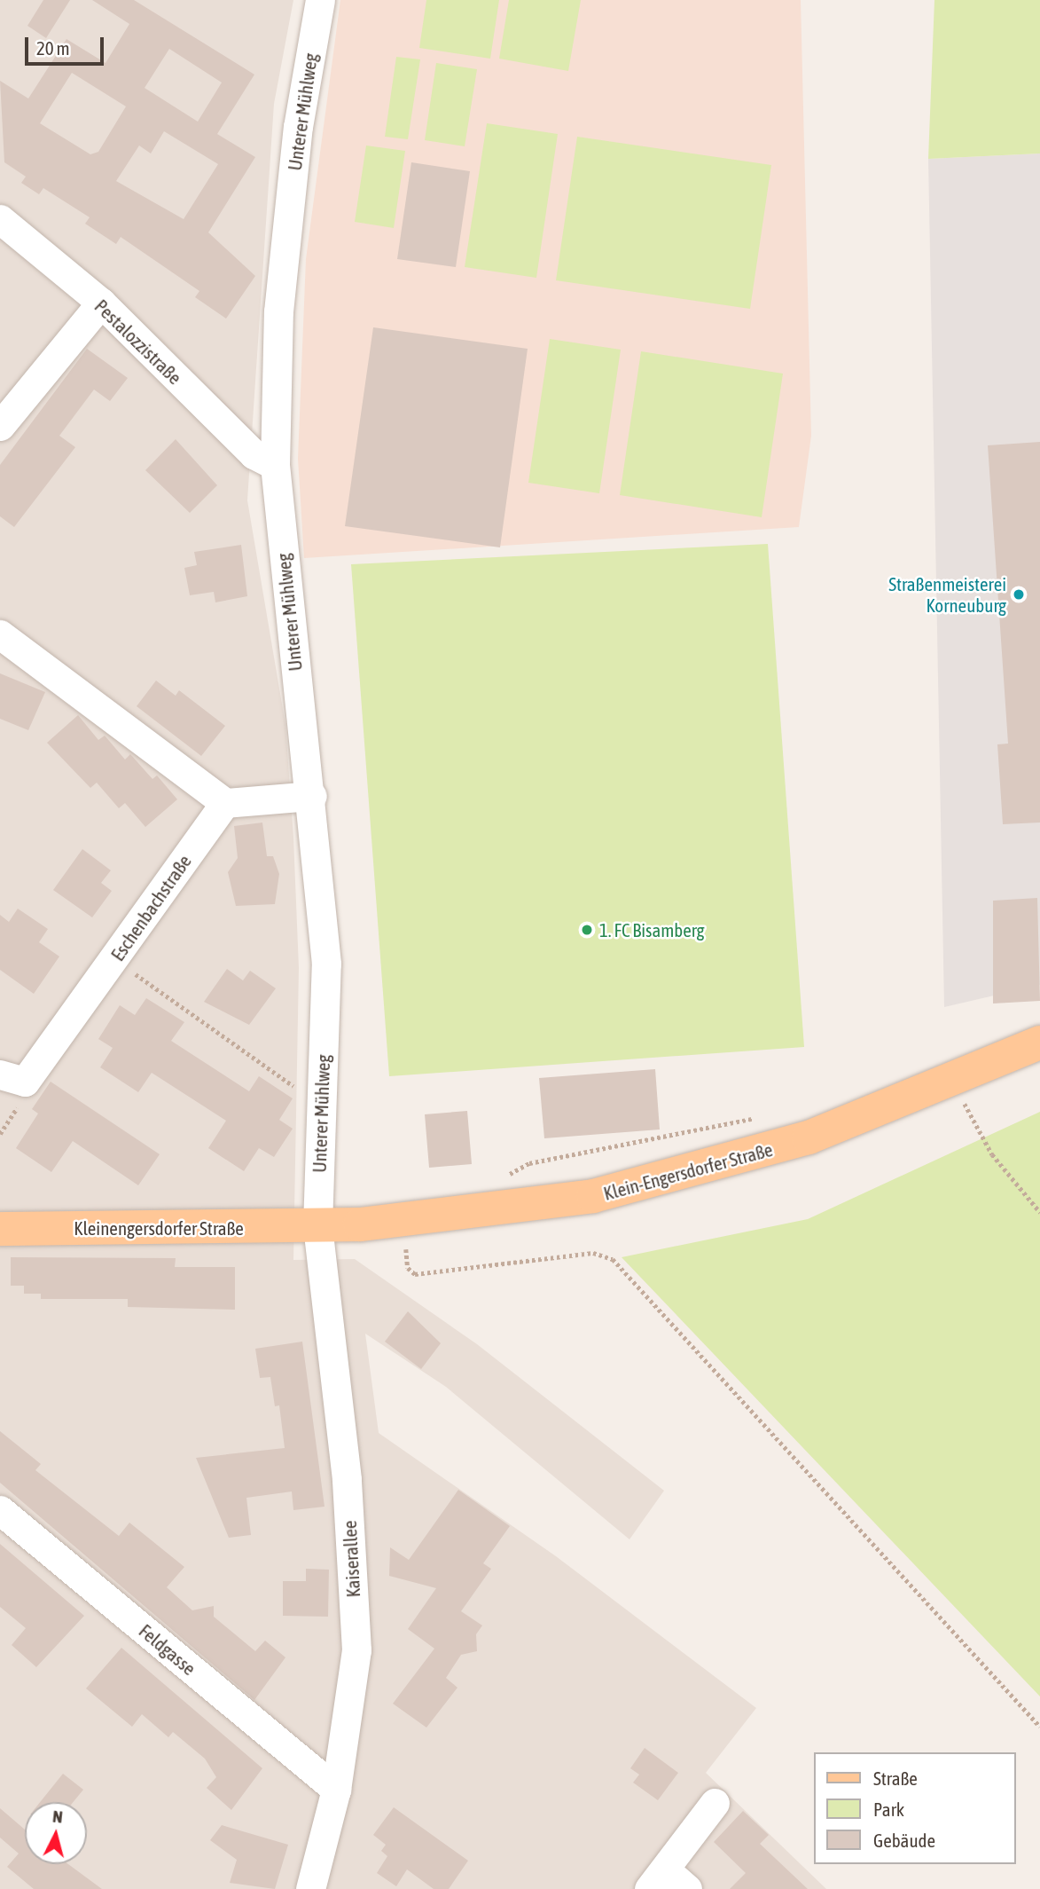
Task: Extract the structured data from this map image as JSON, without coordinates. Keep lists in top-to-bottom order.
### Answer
{
  "streets": {
    "main road": ["Klein-Engersdorfer Straße", "Kleinengersdorfer Straße"],
    "street": [
      "Unterer Mühlweg",
      "Pestalozzistraße",
      "Eschenbachstraße",
      "Kaiserallee",
      "Feldgasse"
    ]
  },
  "crossings": [
    ["Unterer Mühlweg", "Pestalozzistraße"],
    ["Unterer Mühlweg", "Klein-Engersdorfer Straße"],
    ["Unterer Mühlweg", "Kleinengersdorfer Straße"],
    ["Unterer Mühlweg", "Kaiserallee"],
    ["Klein-Engersdorfer Straße", "Kleinengersdorfer Straße"],
    ["Klein-Engersdorfer Straße", "Kaiserallee"],
    ["Kleinengersdorfer Straße", "Kaiserallee"],
    ["Kaiserallee", "Feldgasse"]
  ],
  "places": ["Straßenmeisterei Korneuburg", "1. FC Bisamberg"],
  "legend": ["Straße", "Park", "Gebäude"],
  "scale_bar": "20 m",
  "north": "top"
}
